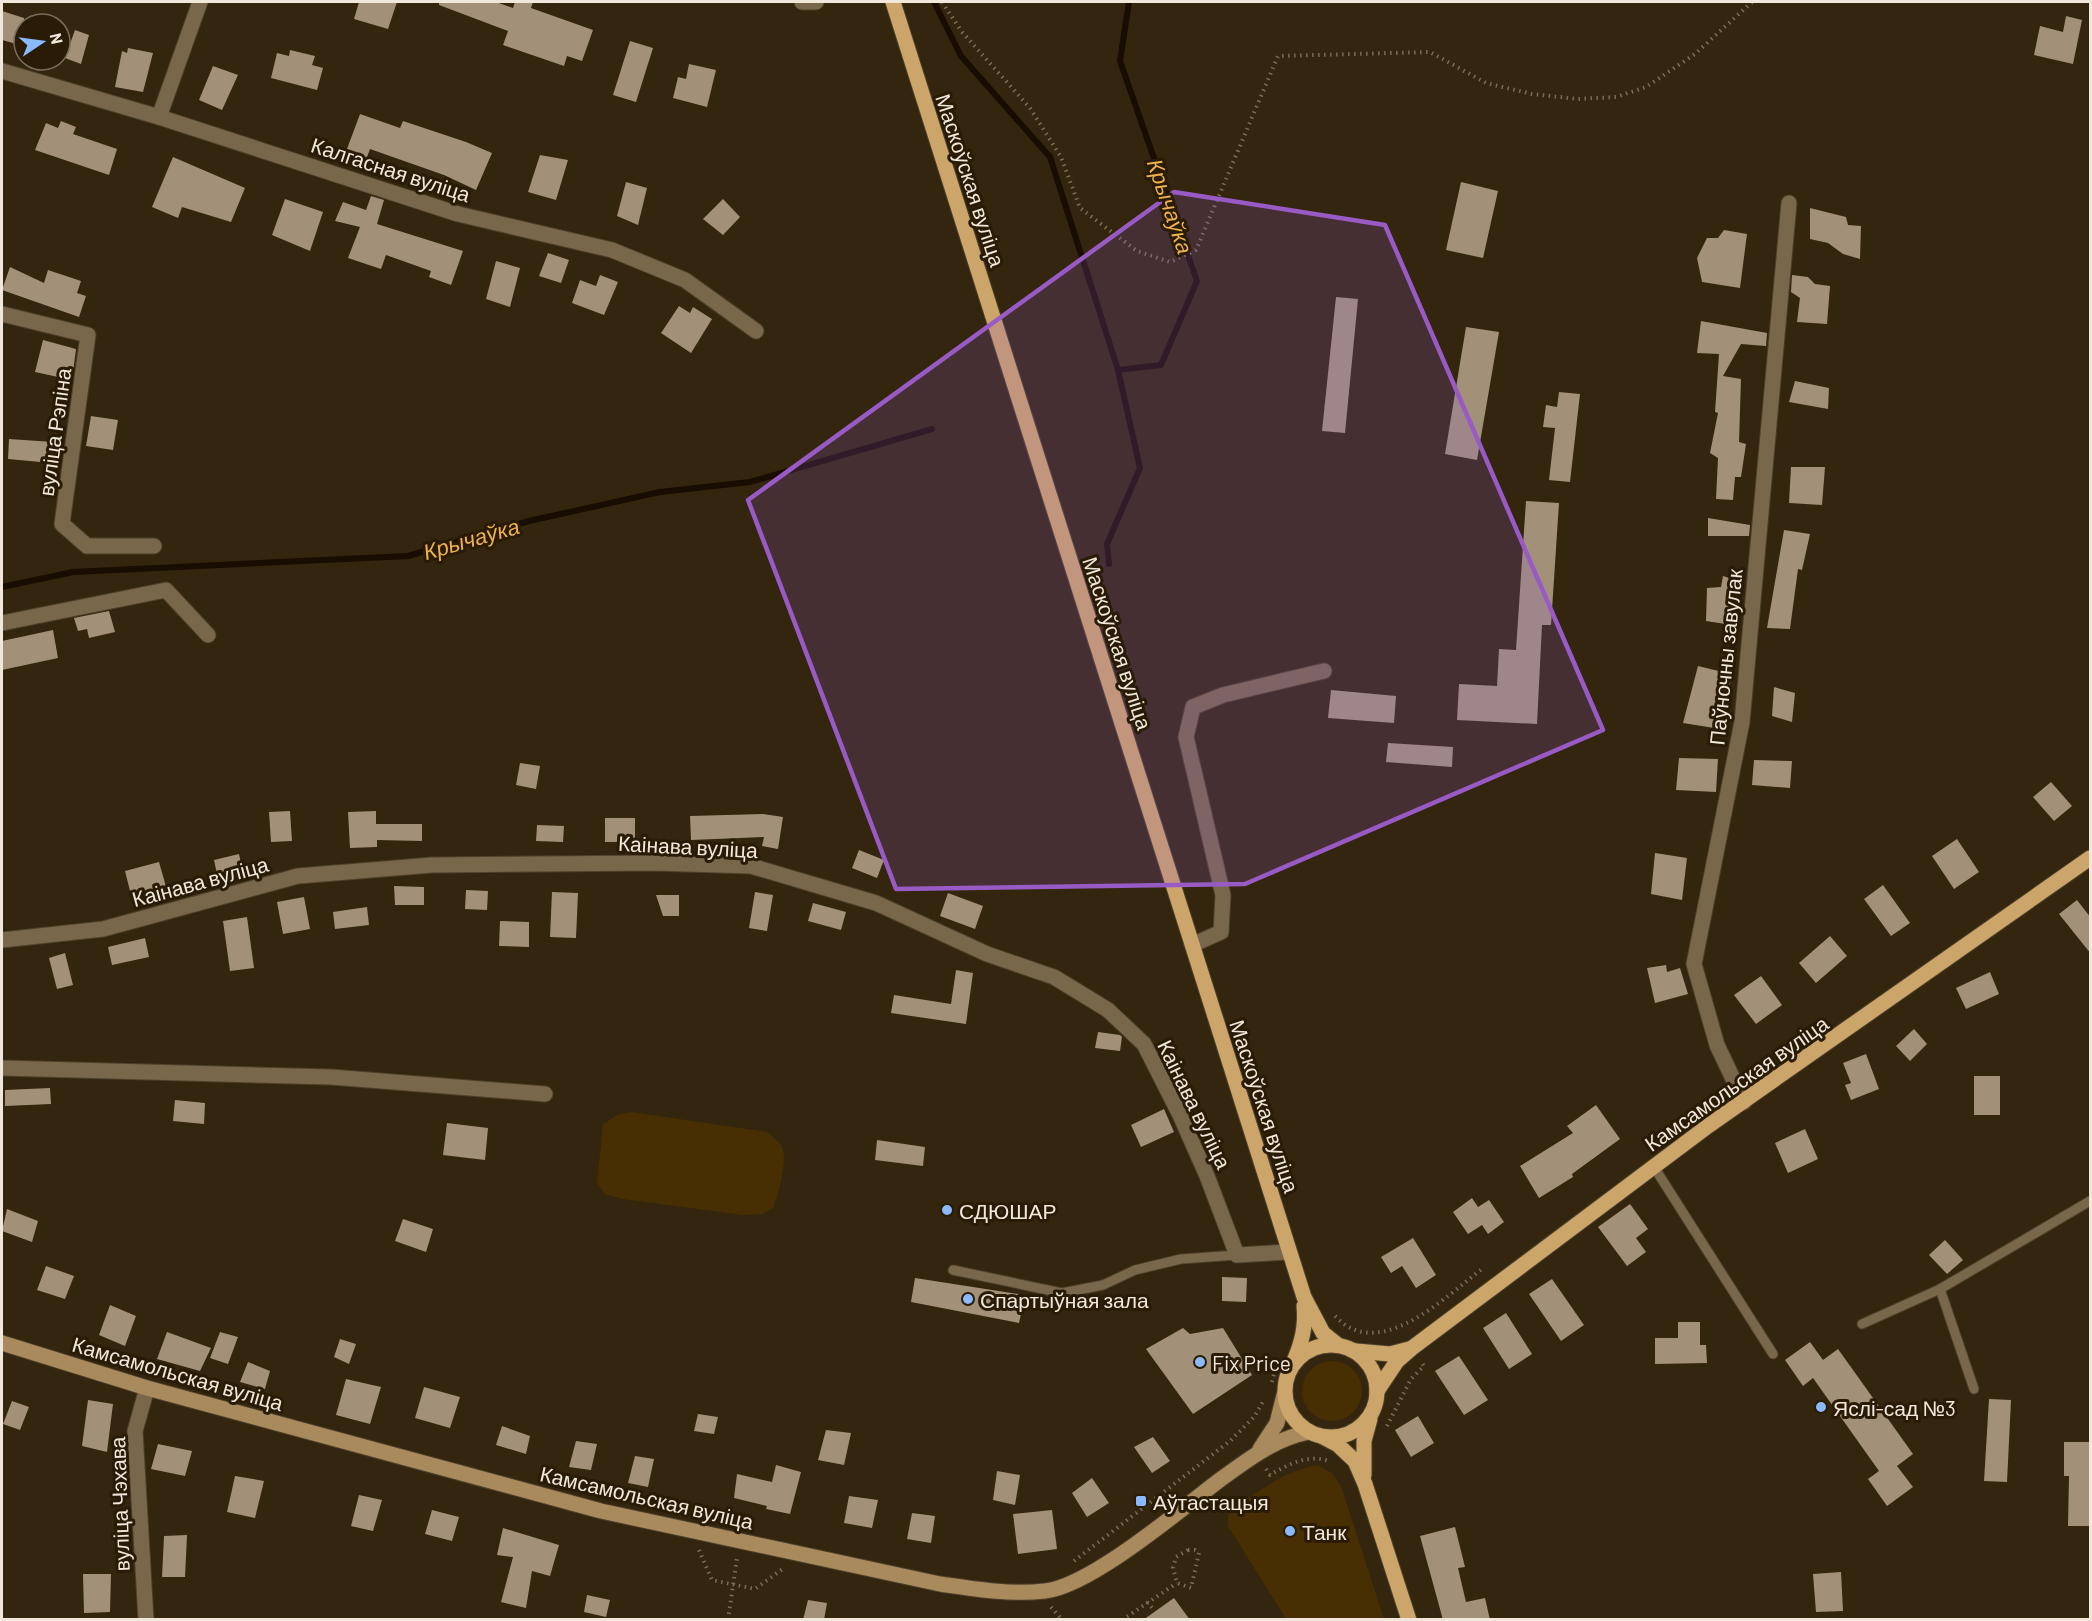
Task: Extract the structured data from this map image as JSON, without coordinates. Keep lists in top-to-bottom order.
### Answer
{
  "streets": {
    "main road": ["Маскоўская вуліца", "Камсамольская вуліца"],
    "street": [
      "Калгасная вуліца",
      "вуліца Рэпіна",
      "Паўночны завулак",
      "Каінава вуліца",
      "вуліца Чэхава"
    ]
  },
  "crossings": [
    ["Маскоўская вуліца", "Камсамольская вуліца"],
    ["Паўночны завулак", "Камсамольская вуліца"],
    ["Камсамольская вуліца", "вуліца Чэхава"]
  ],
  "water": ["Крычаўка"],
  "places": {
    "other": [
      "СДЮШАР",
      "Спартыўная зала",
      "Fix Price",
      "Яслі-сад №3",
      "Танк"
    ],
    "transit": ["Аўтастацыя"]
  },
  "north": "right"
}
